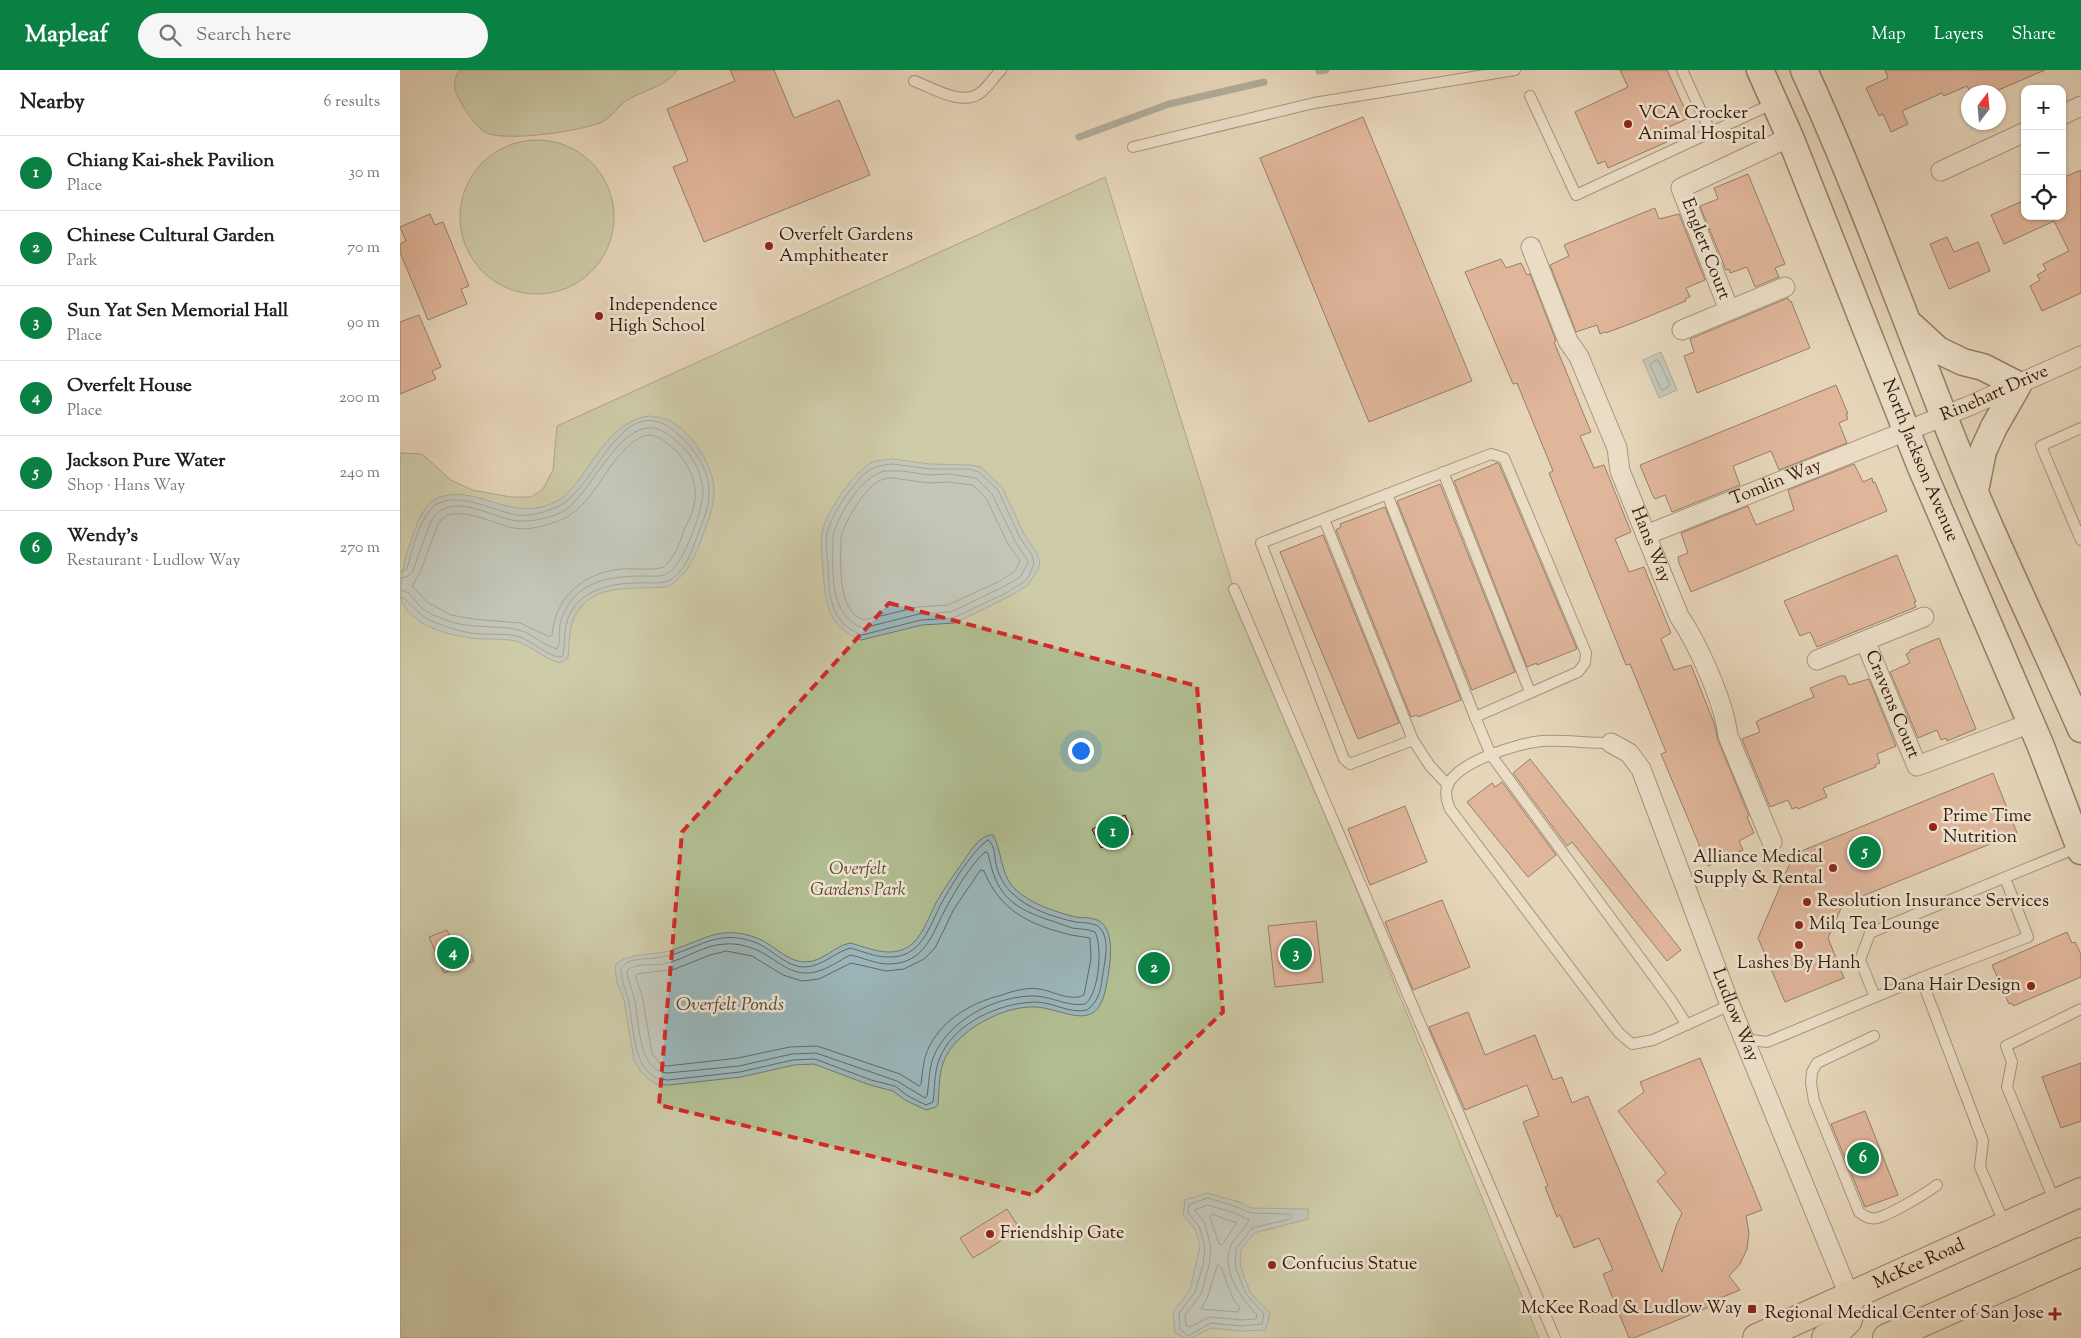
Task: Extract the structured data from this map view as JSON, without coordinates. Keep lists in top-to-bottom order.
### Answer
{
  "streets": {
    "main road": ["North Jackson Avenue", "McKee Road"],
    "street": [
      "Englert Court",
      "Rinehart Drive",
      "Tomlin Way",
      "Hans Way",
      "Cravens Court",
      "Ludlow Way"
    ]
  },
  "crossings": [
    ["Englert Court", "North Jackson Avenue"],
    ["Rinehart Drive", "North Jackson Avenue"],
    ["Rinehart Drive", "Tomlin Way"],
    ["North Jackson Avenue", "Tomlin Way"],
    ["North Jackson Avenue", "Cravens Court"],
    ["Tomlin Way", "Hans Way"],
    ["Ludlow Way", "McKee Road"]
  ],
  "water": ["Overfelt Ponds"],
  "parks": ["Overfelt Gardens Park"],
  "places": {
    "other": [
      "VCA Crocker Animal Hospital",
      "Overfelt Gardens Amphitheater",
      "Independence High School",
      "Prime Time Nutrition",
      "Alliance Medical Supply & Rental",
      "Resolution Insurance Services",
      "Milq Tea Lounge",
      "Lashes By Hanh",
      "Dana Hair Design",
      "Friendship Gate",
      "Confucius Statue"
    ],
    "transit": ["McKee Road & Ludlow Way"],
    "health": ["Regional Medical Center of San Jose"]
  },
  "north": "top",
  "page": {
    "header": "Mapleaf",
    "search": "Search here",
    "nav": ["Map", "Layers", "Share"],
    "heading": ["Nearby", "6 results"],
    "map_buttons": ["+", "−"],
    "list": [
      {
        "mark": "1",
        "name": "Chiang Kai-shek Pavilion",
        "note": "Place",
        "value": "30 m"
      },
      {
        "mark": "2",
        "name": "Chinese Cultural Garden",
        "note": "Park",
        "value": "70 m"
      },
      {
        "mark": "3",
        "name": "Sun Yat Sen Memorial Hall",
        "note": "Place",
        "value": "90 m"
      },
      {
        "mark": "4",
        "name": "Overfelt House",
        "note": "Place",
        "value": "200 m"
      },
      {
        "mark": "5",
        "name": "Jackson Pure Water",
        "note": "Shop · Hans Way",
        "value": "240 m"
      },
      {
        "mark": "6",
        "name": "Wendy's",
        "note": "Restaurant · Ludlow Way",
        "value": "270 m"
      }
    ],
    "pins": [
      "1",
      "5",
      "4",
      "3",
      "2",
      "6"
    ]
  }
}
